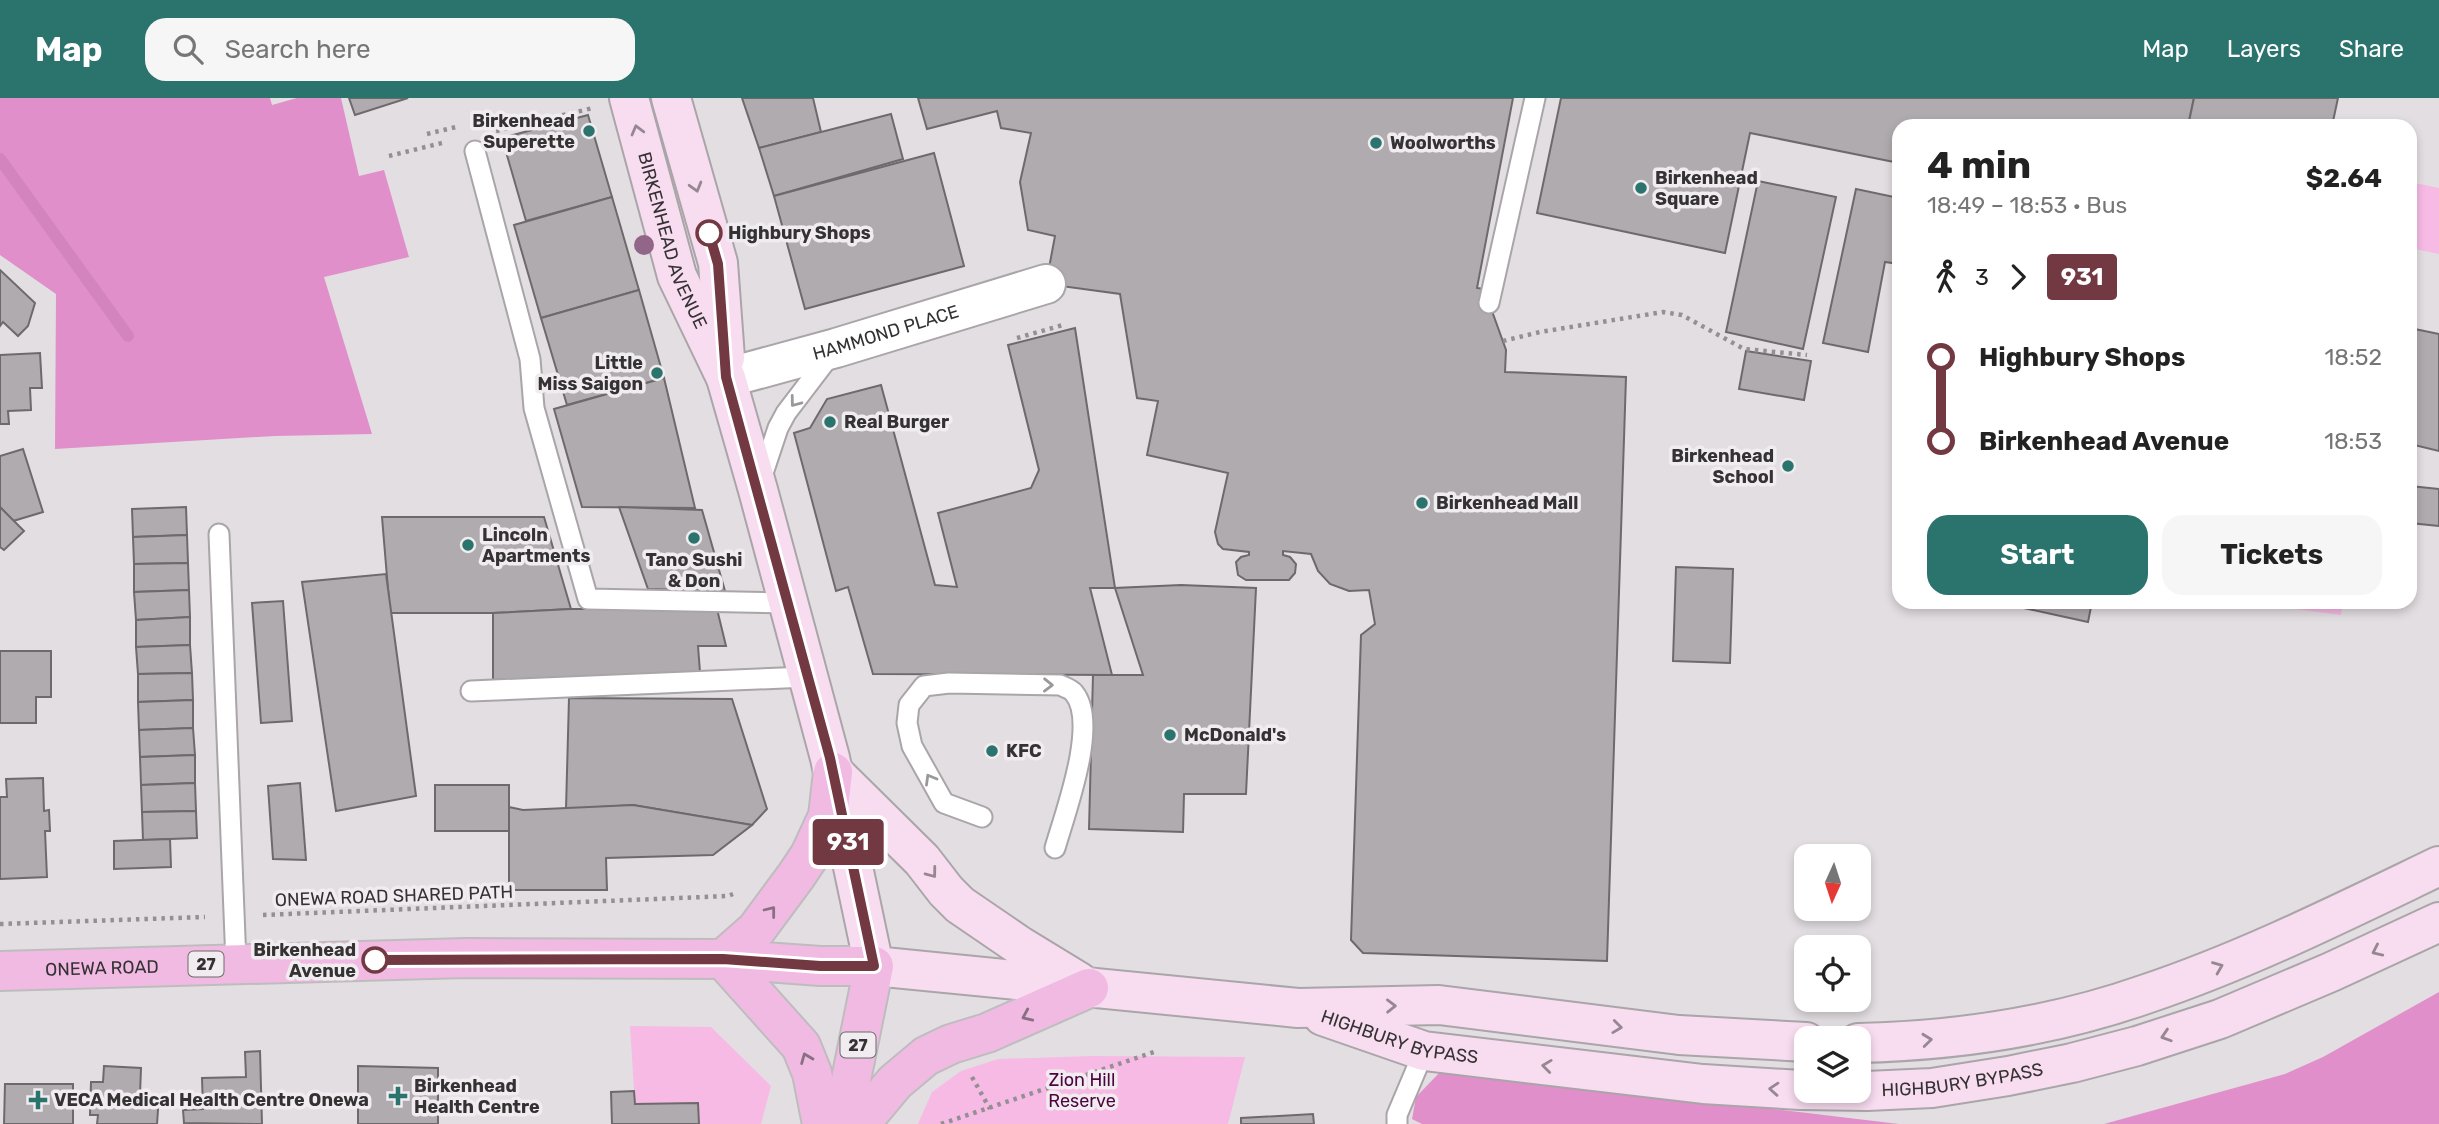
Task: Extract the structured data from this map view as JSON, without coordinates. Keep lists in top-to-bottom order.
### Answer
{
  "streets": {
    "main road": [
      "BIRKENHEAD AVENUE",
      "27",
      "ONEWA ROAD",
      "HIGHBURY BYPASS"
    ],
    "street": ["HAMMOND PLACE"],
    "path": ["ONEWA ROAD SHARED PATH"]
  },
  "crossings": [
    ["BIRKENHEAD AVENUE", "HAMMOND PLACE"],
    ["BIRKENHEAD AVENUE", "ONEWA ROAD"],
    ["BIRKENHEAD AVENUE", "HIGHBURY BYPASS"],
    ["ONEWA ROAD", "HIGHBURY BYPASS"]
  ],
  "parks": ["Zion Hill Reserve"],
  "places": {
    "other": [
      "Birkenhead Superette",
      "Woolworths",
      "Birkenhead Square",
      "Highbury Shops",
      "Little Miss Saigon",
      "Real Burger",
      "Birkenhead School",
      "Birkenhead Mall",
      "Tano Sushi & Don",
      "Lincoln Apartments",
      "McDonald's",
      "KFC",
      "Birkenhead Avenue"
    ],
    "health": ["Birkenhead Health Centre", "VECA Medical Health Centre Onewa"]
  },
  "lines": ["bus line 931"],
  "north": "bottom",
  "page": {
    "header": "Map",
    "search": "Search here",
    "nav": ["Map", "Layers", "Share"],
    "on_map": "931",
    "heading": ["4 min", "18:49 – 18:53 · Bus", "$2.64"],
    "legs": ["3", "931"],
    "list": [
      {
        "name": "Highbury Shops",
        "value": "18:52"
      },
      {
        "name": "Birkenhead Avenue",
        "value": "18:53"
      }
    ],
    "buttons": ["Start", "Tickets"]
  }
}
